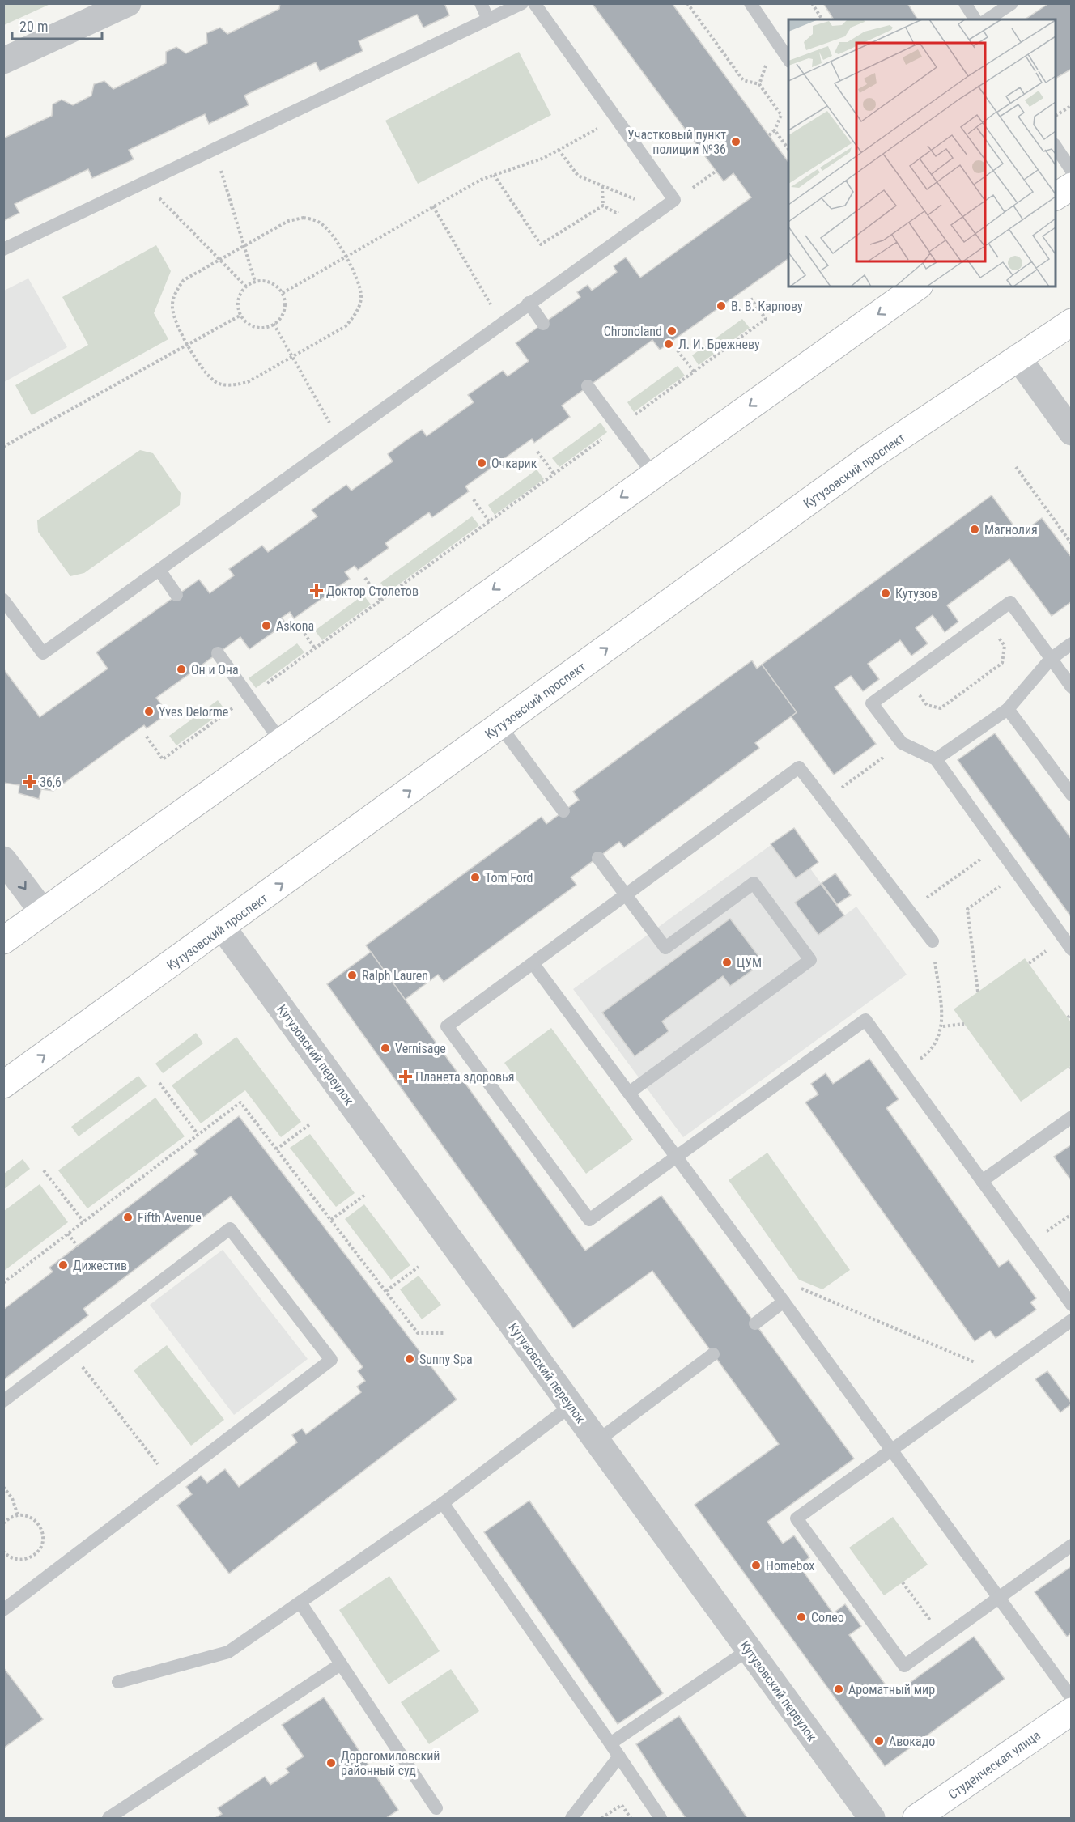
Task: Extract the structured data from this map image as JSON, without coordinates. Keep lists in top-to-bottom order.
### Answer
{
  "streets": {
    "main road": ["Кутузовский проспект", "Студенческая улица"],
    "street": ["Кутузовский переулок"]
  },
  "crossings": [
    ["Кутузовский проспект", "Кутузовский переулок"]
  ],
  "places": {
    "other": [
      "Участковый пункт полиции №36",
      "В. В. Карпову",
      "Chronoland",
      "Л. И. Брежневу",
      "Очкарик",
      "Магнолия",
      "Кутузов",
      "Askona",
      "Он и Она",
      "Yves Delorme",
      "Tom Ford",
      "ЦУМ",
      "Ralph Lauren",
      "Vernisage",
      "Fifth Avenue",
      "Дижестив",
      "Sunny Spa",
      "Homebox",
      "Солео",
      "Ароматный мир",
      "Авокадо",
      "Дорогомиловский районный суд"
    ],
    "health": ["Доктор Столетов", "36,6", "Планета здоровья"]
  },
  "scale_bar": "20 m"
}
